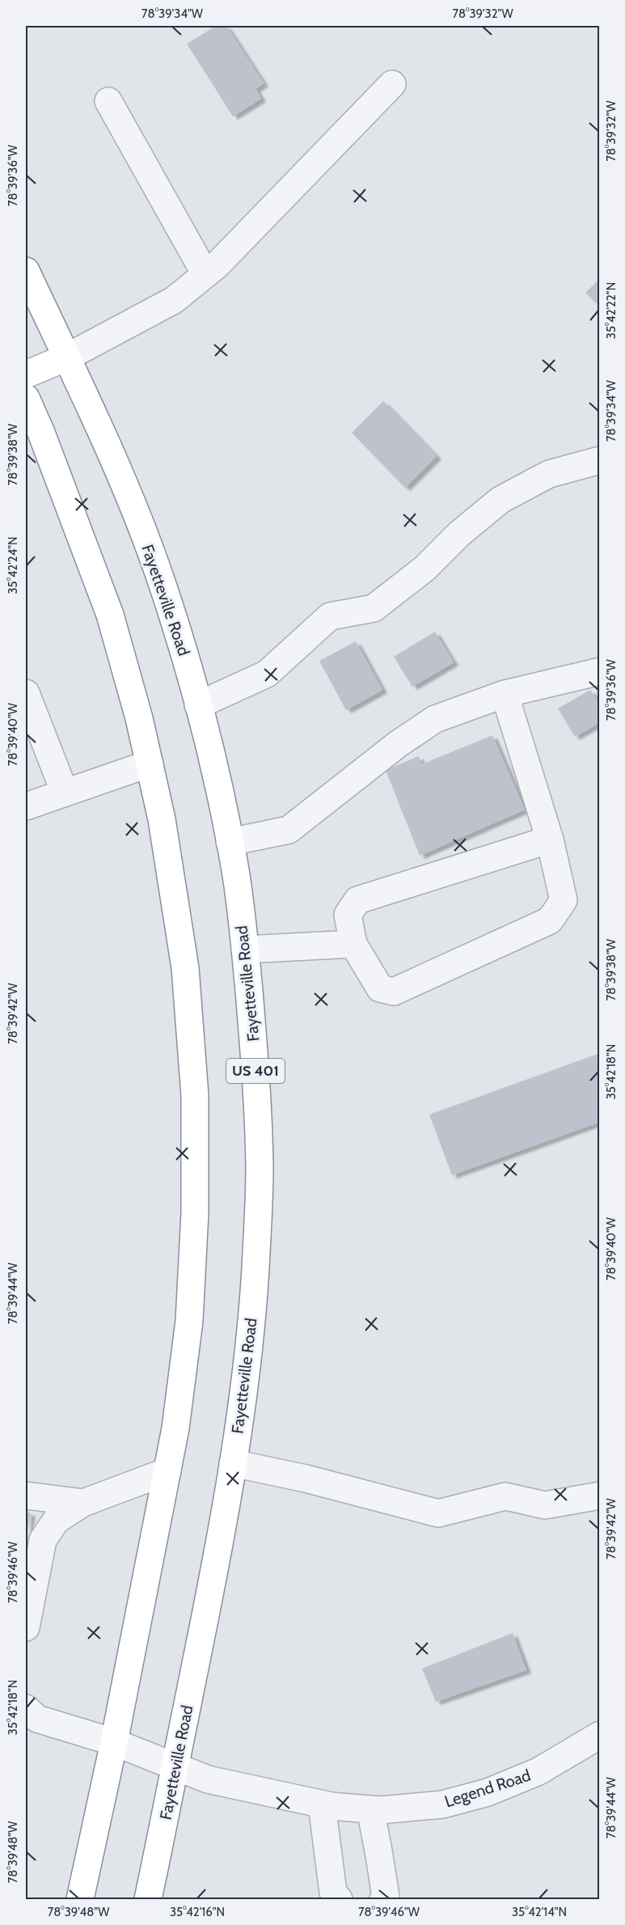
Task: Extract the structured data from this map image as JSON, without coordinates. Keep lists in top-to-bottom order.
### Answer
{
  "streets": {
    "main road": ["Fayetteville Road", "US 401"],
    "street": ["Legend Road"]
  },
  "crossings": [
    ["Fayetteville Road", "Legend Road"]
  ],
  "coordinates": [
    "78°39'34\"W",
    "78°39'32\"W",
    "78°39'36\"W",
    "35°42'22\"N",
    "78°39'38\"W",
    "35°42'24\"N",
    "78°39'40\"W",
    "78°39'42\"W",
    "35°42'18\"N",
    "78°39'44\"W",
    "78°39'46\"W",
    "78°39'48\"W",
    "35°42'16\"N",
    "35°42'14\"N"
  ]
}
